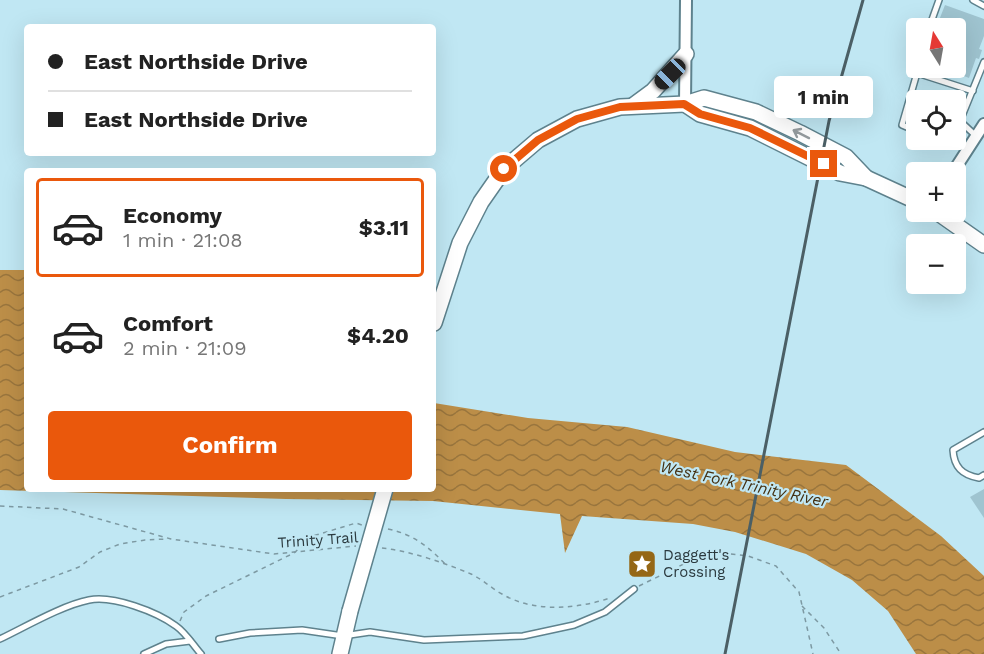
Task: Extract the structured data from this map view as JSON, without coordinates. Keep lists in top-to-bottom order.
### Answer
{
  "streets": {
    "path": ["Trinity Trail"]
  },
  "water": ["West Fork Trinity River"],
  "places": {
    "place": ["Daggett's Crossing"]
  },
  "north": "top",
  "page": {
    "map_buttons": ["+", "−"],
    "banner": ["East Northside Drive", "East Northside Drive"],
    "bubble": "1 min",
    "list": [
      {
        "name": "Economy",
        "note": "1 min · 21:08",
        "value": "$3.11"
      },
      {
        "name": "Comfort",
        "note": "2 min · 21:09",
        "value": "$4.20"
      }
    ],
    "buttons": "Confirm"
  }
}
